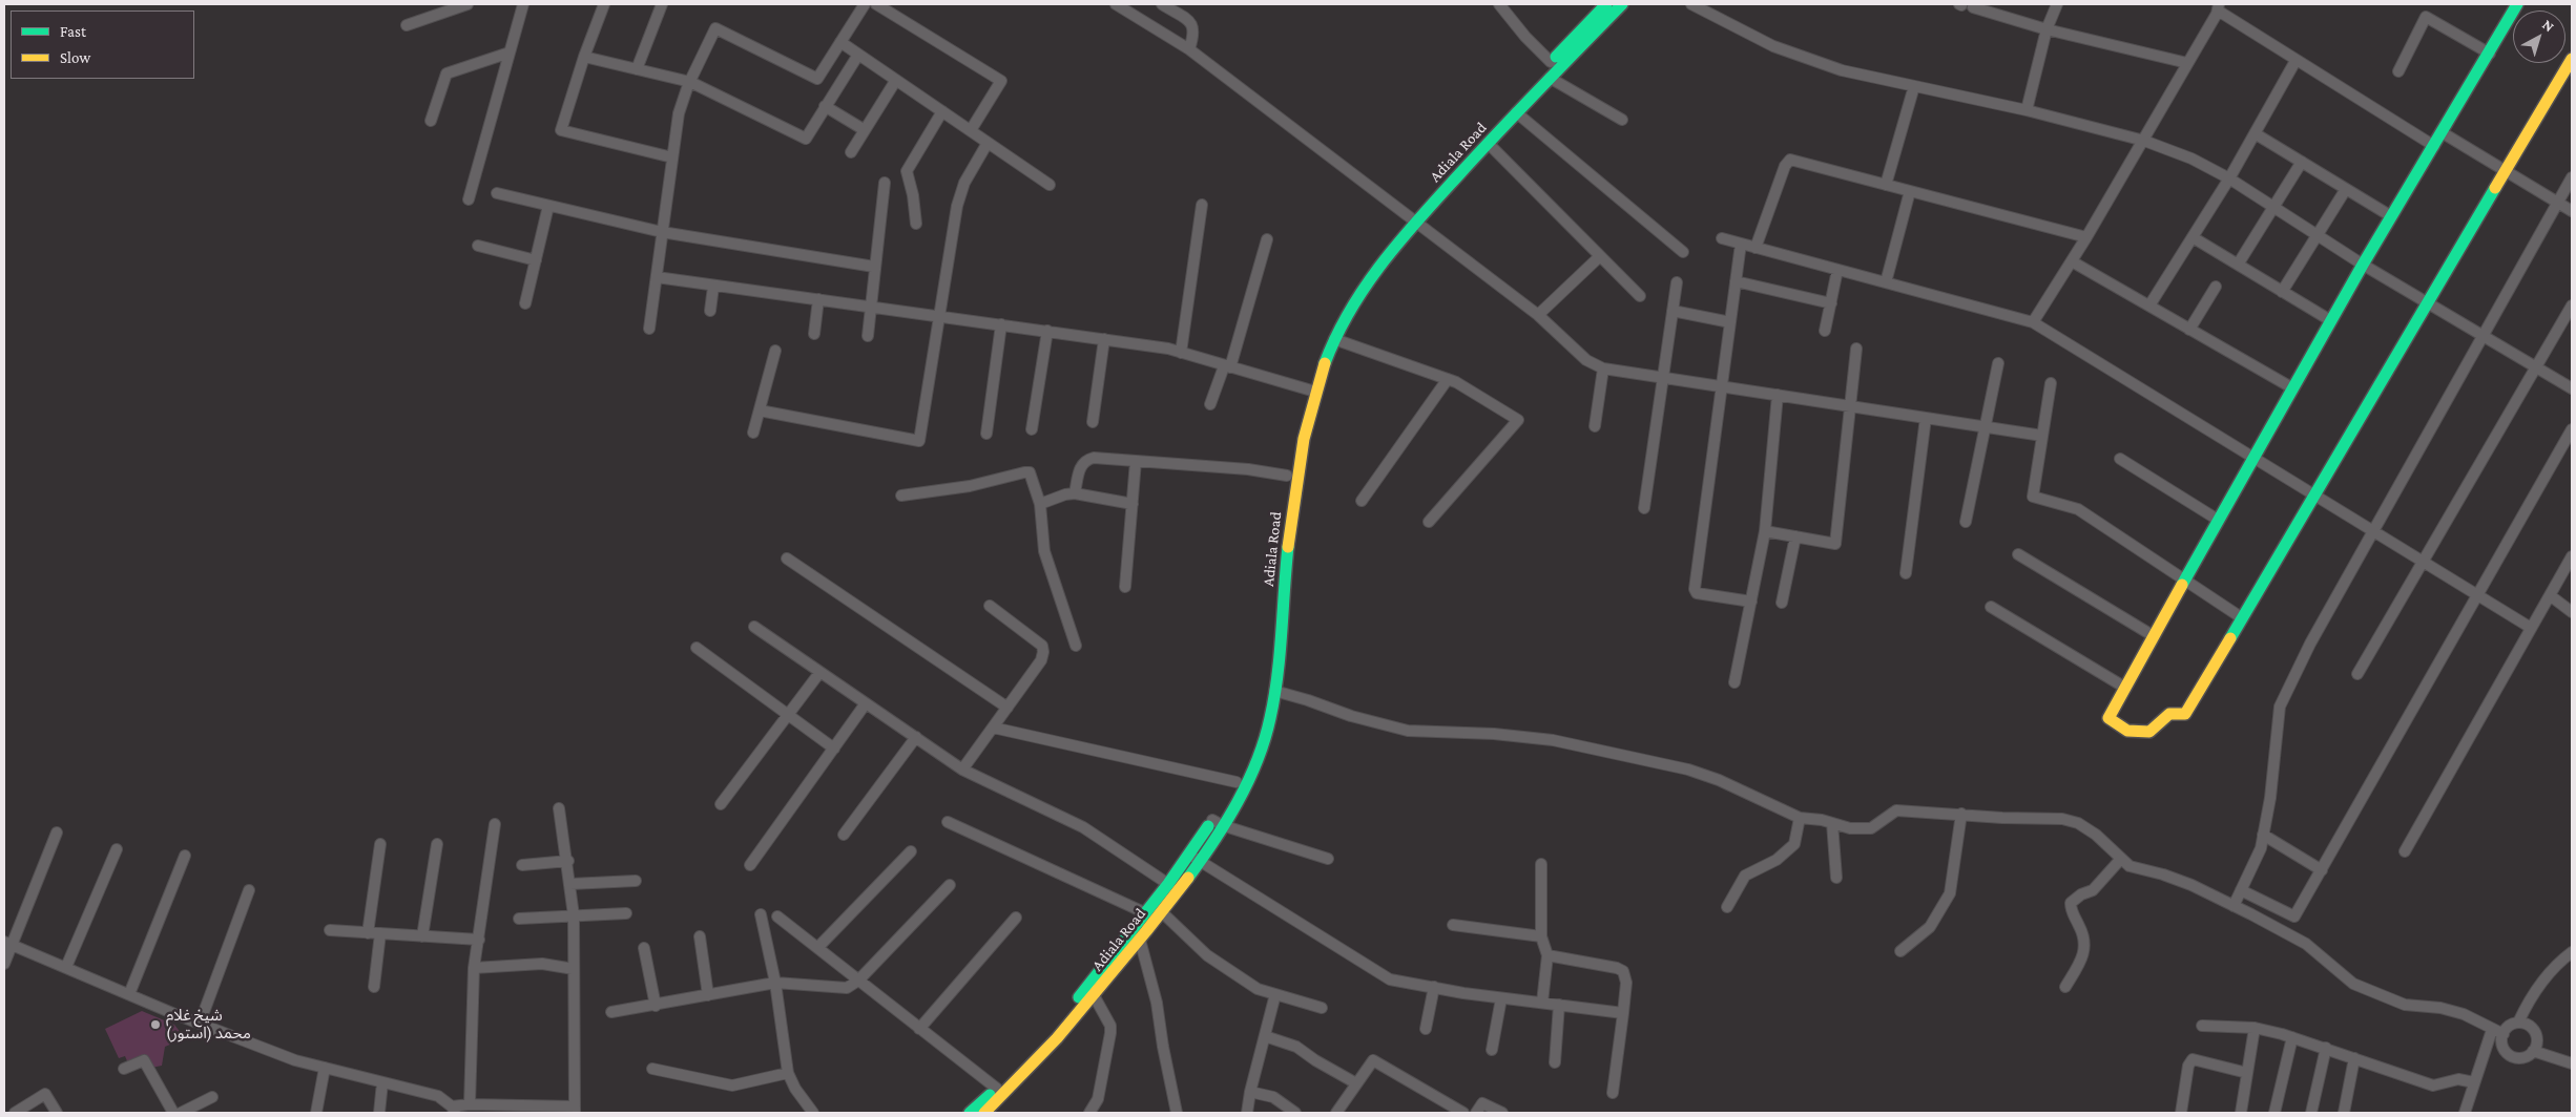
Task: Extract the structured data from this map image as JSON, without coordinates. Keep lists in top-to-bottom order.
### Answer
{
  "streets": {
    "main road": ["Adiala Road"]
  },
  "places": ["شیخ غلام محمد (استور)"],
  "legend": ["Fast", "Slow"],
  "north": "top right"
}
